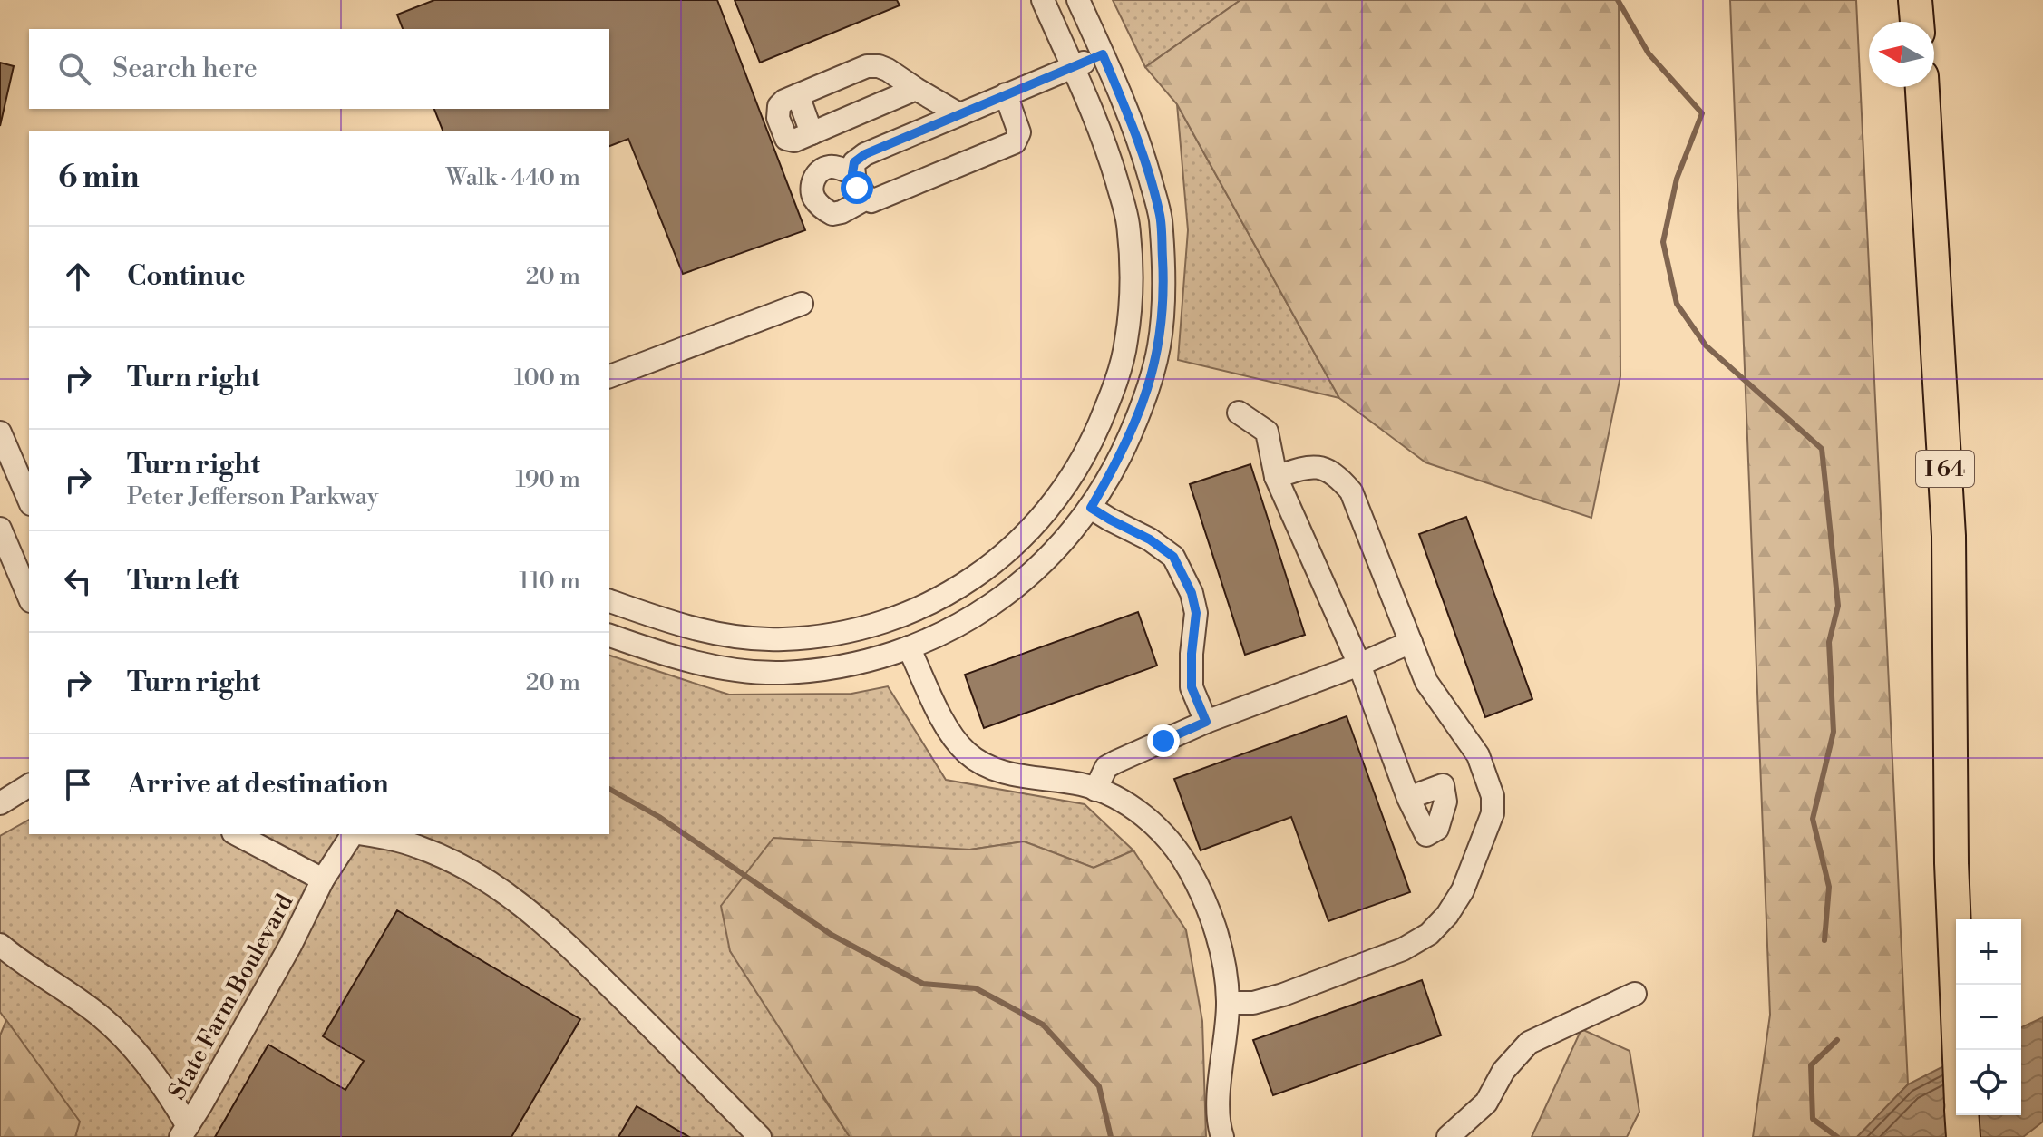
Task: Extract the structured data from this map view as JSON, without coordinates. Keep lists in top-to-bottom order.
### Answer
{
  "streets": {
    "highway": ["I 64"],
    "street": ["State Farm Boulevard"]
  },
  "north": "left",
  "page": {
    "search": "Search here",
    "heading": ["6 min", "Walk · 440 m"],
    "list": [
      ["Continue", "20 m"],
      ["Turn right", "100 m"],
      ["Turn right", "Peter Jefferson Parkway", "190 m"],
      ["Turn left", "110 m"],
      ["Turn right", "20 m"],
      "Arrive at destination"
    ],
    "map_buttons": ["+", "−"]
  }
}
